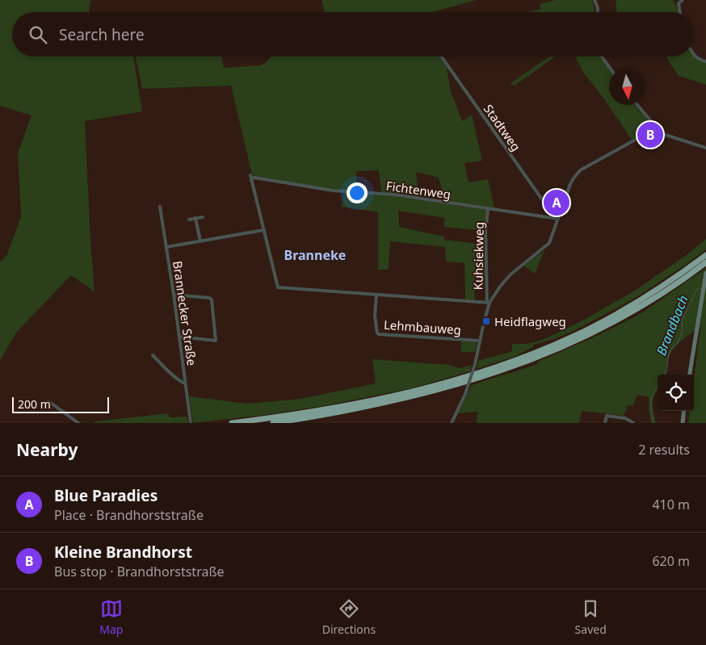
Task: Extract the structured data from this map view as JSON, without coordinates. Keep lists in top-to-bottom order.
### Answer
{
  "streets": {
    "street": [
      "Stadtweg",
      "Fichtenweg",
      "Kuhsiekweg",
      "Brannecker Straße",
      "Lehmbauweg"
    ]
  },
  "crossings": [
    ["Stadtweg", "Fichtenweg"],
    ["Fichtenweg", "Kuhsiekweg"]
  ],
  "districts": ["Branneke"],
  "water": ["Brandbach"],
  "places": {
    "transit": ["Heidflagweg"]
  },
  "scale_bar": "200 m",
  "north": "bottom",
  "page": {
    "search": "Search here",
    "pins": ["B", "A"],
    "scale": "200 m",
    "heading": ["Nearby", "2 results"],
    "list": [
      {
        "mark": "A",
        "name": "Blue Paradies",
        "note": "Place · Brandhorststraße",
        "value": "410 m"
      },
      {
        "mark": "B",
        "name": "Kleine Brandhorst",
        "note": "Bus stop · Brandhorststraße",
        "value": "620 m"
      }
    ],
    "nav": ["Map", "Directions", "Saved"]
  }
}
